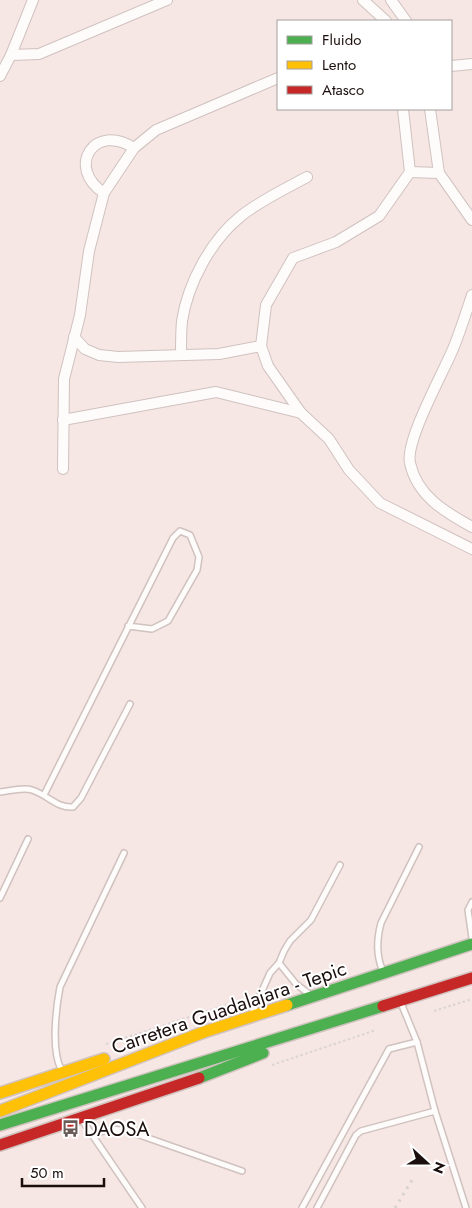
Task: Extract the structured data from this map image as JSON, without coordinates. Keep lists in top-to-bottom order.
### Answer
{
  "streets": {
    "highway": ["Carretera Guadalajara - Tepic"]
  },
  "places": {
    "bus stop": ["DAOSA"]
  },
  "legend": ["Fluido", "Lento", "Atasco"],
  "scale_bar": "50 m",
  "north": "right"
}
